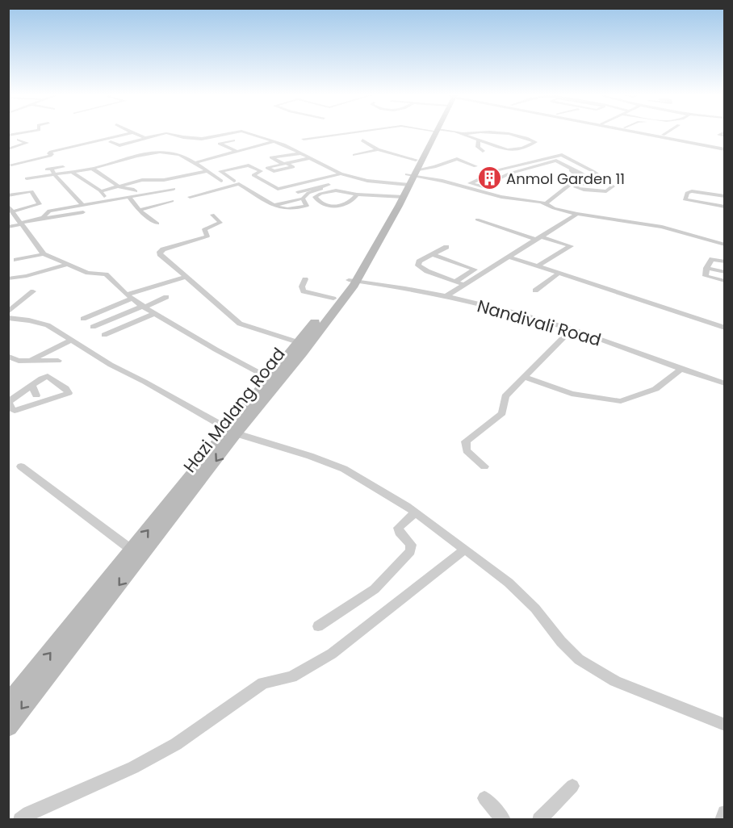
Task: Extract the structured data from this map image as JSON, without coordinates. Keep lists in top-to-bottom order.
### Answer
{
  "streets": {
    "main road": ["Hazi Malang Road"],
    "street": ["Nandivali Road"]
  },
  "crossings": [
    ["Nandivali Road", "Hazi Malang Road"]
  ],
  "places": {
    "building": ["Anmol Garden 11"]
  }
}
